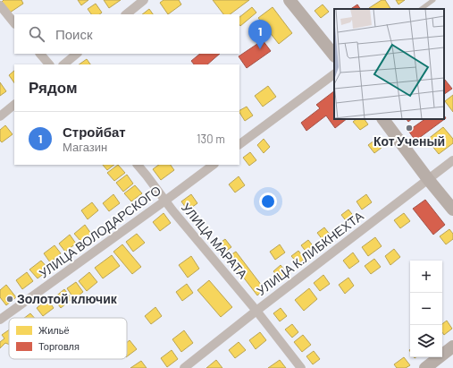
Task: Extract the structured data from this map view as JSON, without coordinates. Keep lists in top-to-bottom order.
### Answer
{
  "streets": {
    "street": ["УЛИЦА ВОЛОДАРСКОГО", "УЛИЦА МАРАТА", "УЛИЦА К.ЛИБКНЕХТА"]
  },
  "crossings": [
    ["УЛИЦА ВОЛОДАРСКОГО", "УЛИЦА МАРАТА"],
    ["УЛИЦА МАРАТА", "УЛИЦА К.ЛИБКНЕХТА"]
  ],
  "places": ["Кот Ученый", "Золотой ключик"],
  "legend": ["Жильё", "Торговля"],
  "page": {
    "search": "Поиск",
    "pins": "1",
    "heading": "Рядом",
    "list": [
      {
        "mark": "1",
        "name": "Стройбат",
        "note": "Магазин",
        "value": "130 m"
      }
    ],
    "map_buttons": ["+", "−"]
  }
}
